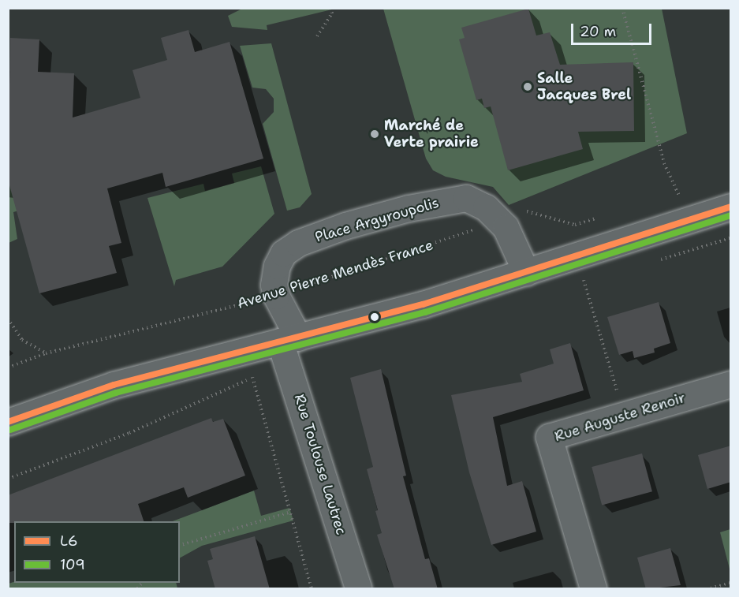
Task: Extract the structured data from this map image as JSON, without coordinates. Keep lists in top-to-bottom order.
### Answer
{
  "streets": {
    "street": ["Place Argyroupolis", "Rue Auguste Renoir", "Rue Toulouse Lautrec"],
    "path": ["Avenue Pierre Mendès France"]
  },
  "crossings": [
    ["Place Argyroupolis", "Avenue Pierre Mendès France"],
    ["Place Argyroupolis", "Rue Toulouse Lautrec"]
  ],
  "places": ["Salle Jacques Brel", "Marché de Verte prairie"],
  "lines": ["transit line L6", "transit line 109"],
  "legend": ["L6", "109"],
  "scale_bar": "20 m"
}
